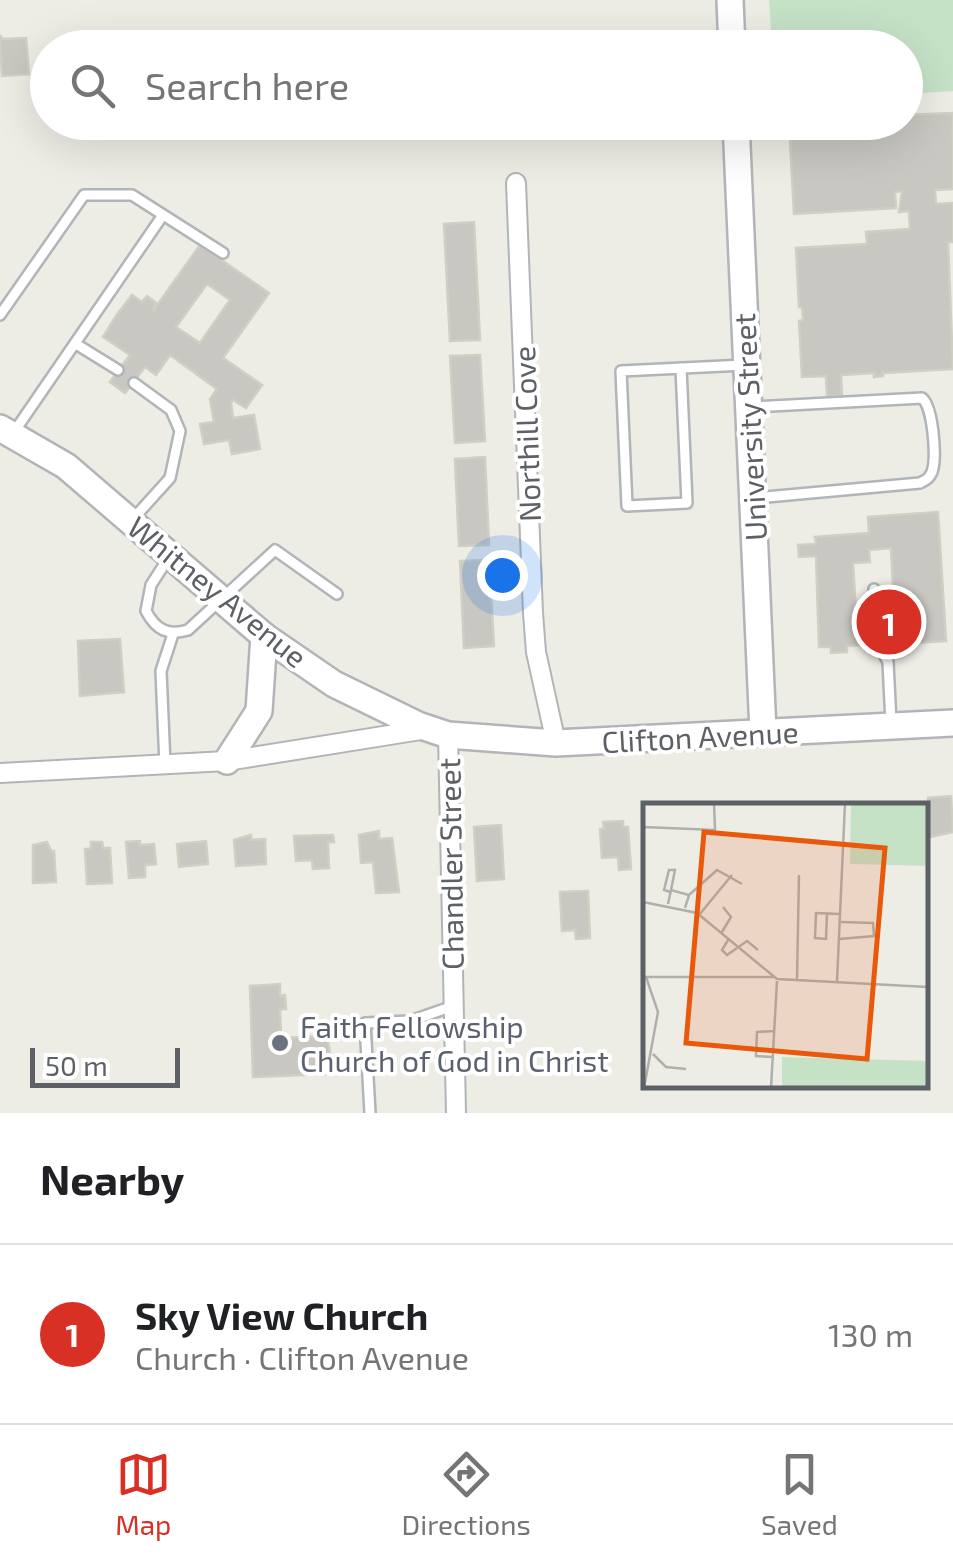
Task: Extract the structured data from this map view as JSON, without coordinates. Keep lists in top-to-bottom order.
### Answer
{
  "streets": {
    "main road": ["University Street", "Whitney Avenue", "Clifton Avenue"],
    "street": ["Northill Cove", "Chandler Street"]
  },
  "crossings": [
    ["University Street", "Clifton Avenue"],
    ["Northill Cove", "Clifton Avenue"],
    ["Whitney Avenue", "Clifton Avenue"],
    ["Whitney Avenue", "Chandler Street"],
    ["Clifton Avenue", "Chandler Street"]
  ],
  "places": ["Faith Fellowship Church of God in Christ"],
  "scale_bar": "50 m",
  "page": {
    "search": "Search here",
    "pins": "1",
    "scale": "50 m",
    "heading": "Nearby",
    "list": [
      {
        "mark": "1",
        "name": "Sky View Church",
        "note": "Church · Clifton Avenue",
        "value": "130 m"
      }
    ],
    "nav": ["Map", "Directions", "Saved"]
  }
}
